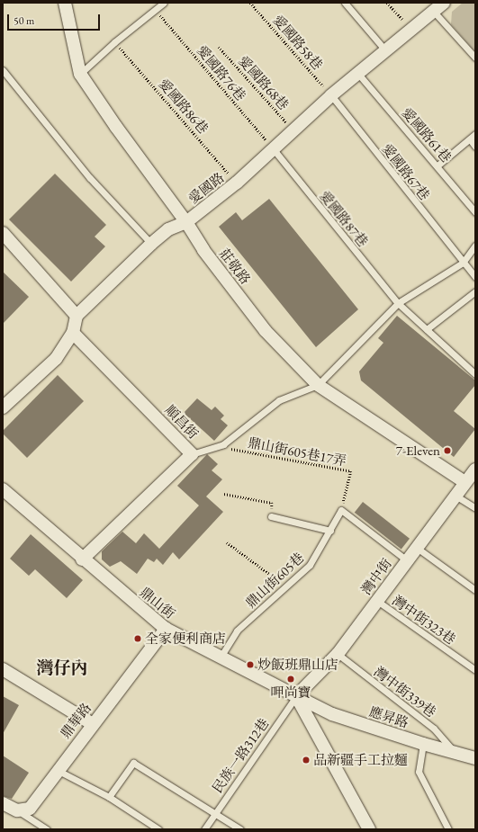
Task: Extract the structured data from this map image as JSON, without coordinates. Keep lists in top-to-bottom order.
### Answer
{
  "streets": {
    "street": [
      "愛國路",
      "莊敬路",
      "順昌街",
      "灣中街",
      "鼎山街",
      "應昇路",
      "鼎華路"
    ],
    "lane": [
      "愛國路61巷",
      "愛國路67巷",
      "愛國路87巷",
      "鼎山街605巷",
      "灣中街323巷",
      "灣中街339巷",
      "民族一路312巷"
    ],
    "path": [
      "愛國路58巷",
      "愛國路76巷",
      "愛國路68巷",
      "愛國路86巷",
      "鼎山街605巷17弄"
    ]
  },
  "crossings": [
    ["愛國路58巷", "愛國路67巷"],
    ["愛國路58巷", "愛國路"],
    ["愛國路76巷", "愛國路"],
    ["愛國路76巷", "愛國路87巷"],
    ["愛國路68巷", "愛國路"],
    ["愛國路86巷", "愛國路"],
    ["愛國路61巷", "愛國路"],
    ["愛國路67巷", "愛國路"],
    ["愛國路", "愛國路87巷"],
    ["愛國路", "莊敬路"],
    ["莊敬路", "灣中街"],
    ["順昌街", "鼎山街"],
    ["鼎山街605巷17弄", "鼎山街605巷"],
    ["灣中街", "鼎山街"],
    ["灣中街", "灣中街323巷"],
    ["灣中街", "灣中街339巷"],
    ["灣中街", "應昇路"],
    ["灣中街", "民族一路312巷"],
    ["鼎山街605巷", "鼎山街"],
    ["鼎山街", "應昇路"],
    ["鼎山街", "鼎華路"],
    ["鼎山街", "民族一路312巷"],
    ["灣中街339巷", "應昇路"],
    ["應昇路", "民族一路312巷"]
  ],
  "districts": ["灣仔內"],
  "places": [
    "7-Eleven",
    "全家便利商店",
    "炒飯班鼎山店",
    "呷尚寶",
    "品新疆手工拉麵"
  ],
  "scale_bar": "50 m"
}
